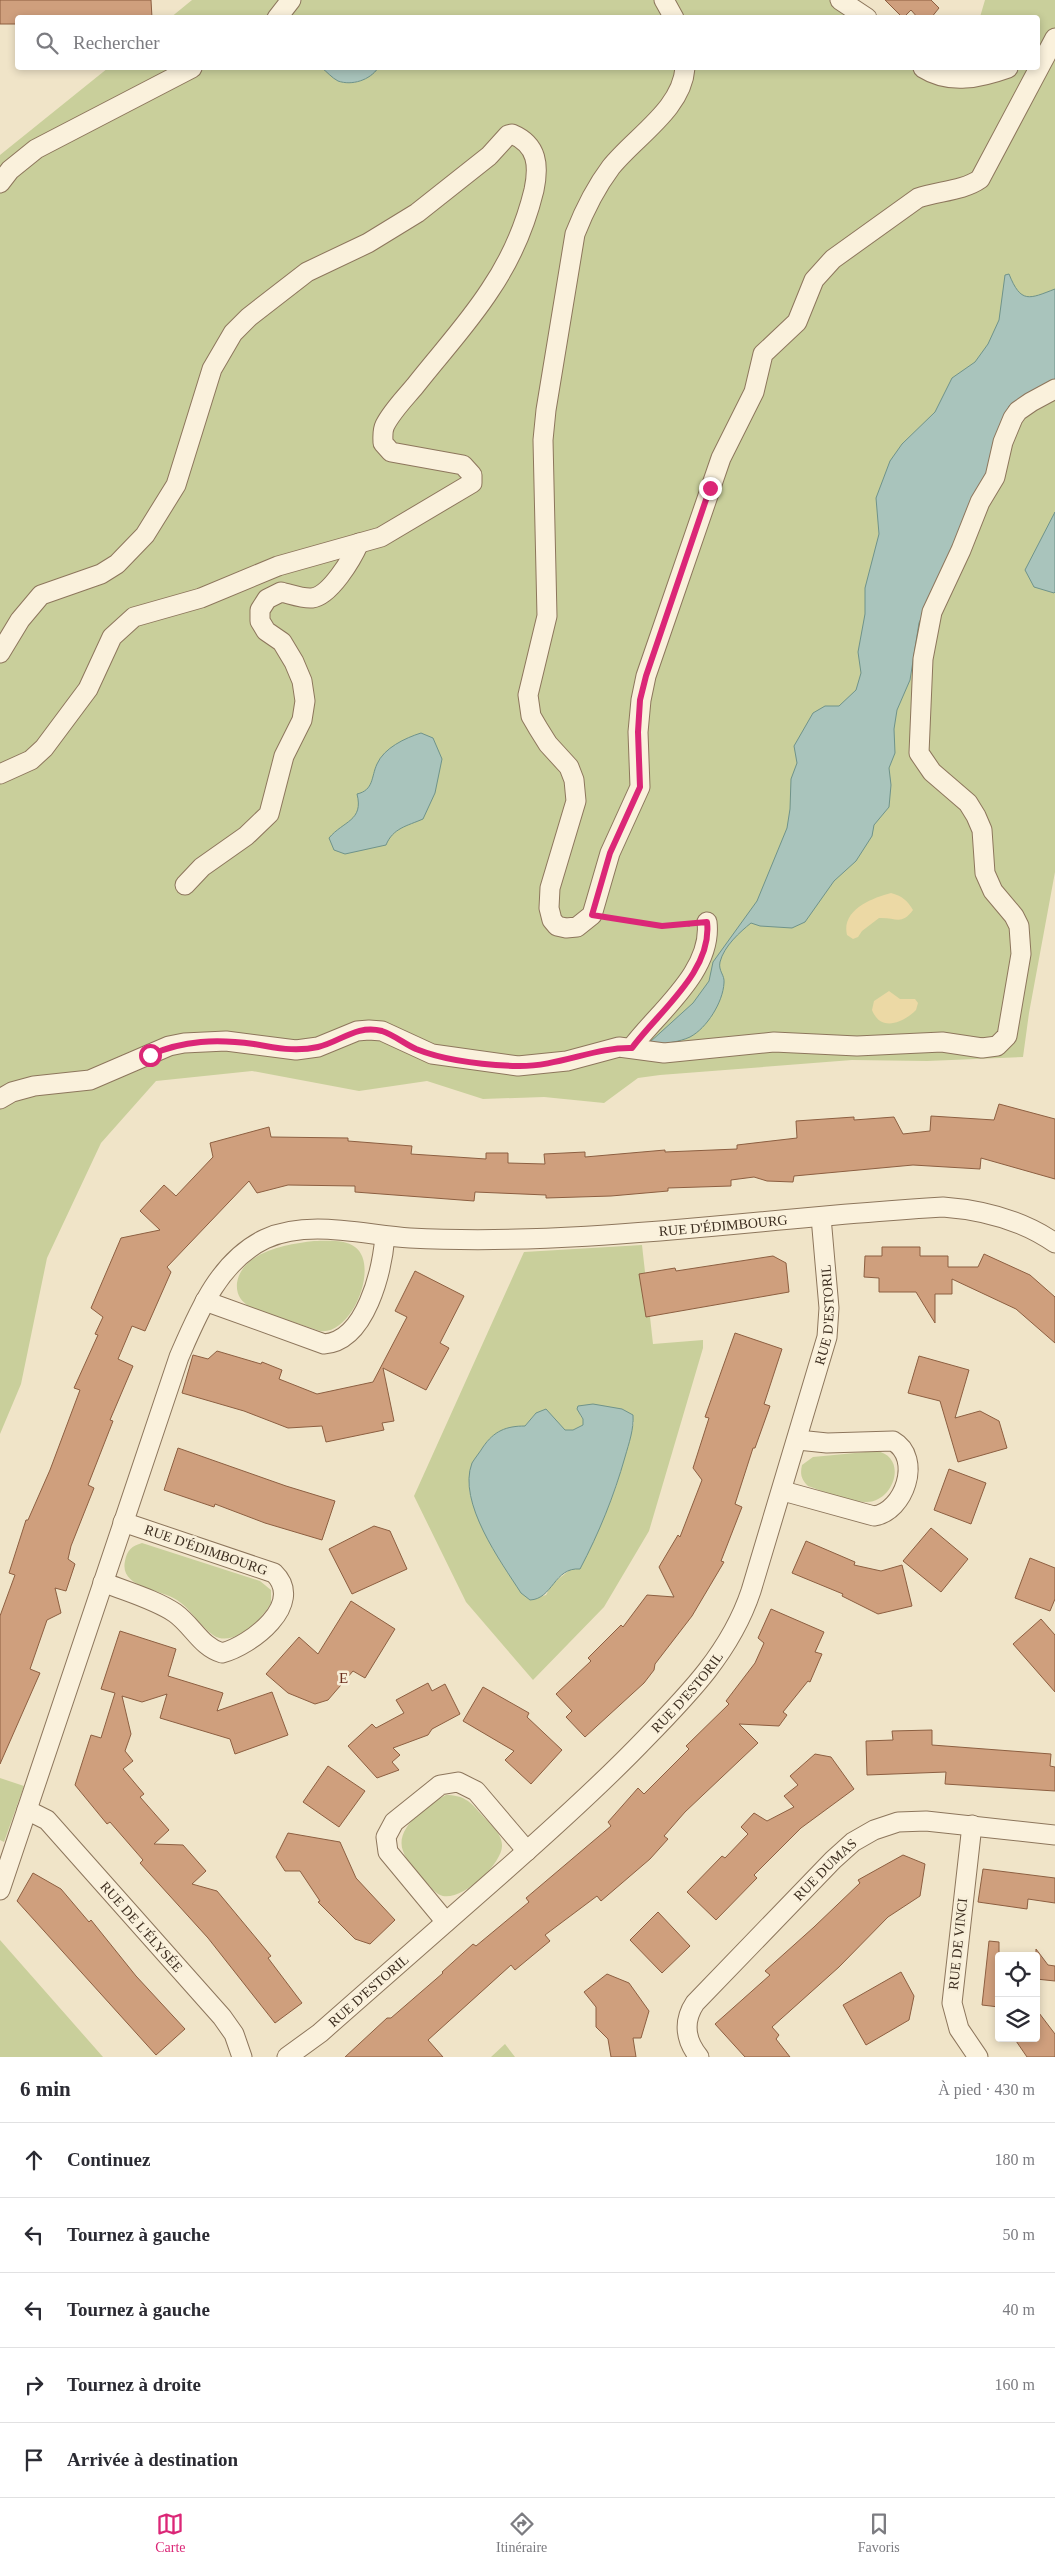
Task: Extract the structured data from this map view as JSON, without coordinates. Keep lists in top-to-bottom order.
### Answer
{
  "streets": {
    "street": [
      "RUE D'ÉDIMBOURG",
      "RUE D'ESTORIL",
      "RUE DUMAS",
      "RUE DE L'ÉLYSÉE",
      "RUE DE VINCI"
    ]
  },
  "crossings": [
    ["RUE D'ÉDIMBOURG", "RUE D'ESTORIL"],
    ["RUE D'ÉDIMBOURG", "RUE DE L'ÉLYSÉE"],
    ["RUE DUMAS", "RUE DE VINCI"]
  ],
  "districts": ["E"],
  "page": {
    "search": "Rechercher",
    "heading": ["6 min", "À pied · 430 m"],
    "list": [
      ["Continuez", "180 m"],
      ["Tournez à gauche", "50 m"],
      ["Tournez à gauche", "40 m"],
      ["Tournez à droite", "160 m"],
      "Arrivée à destination"
    ],
    "nav": ["Carte", "Itinéraire", "Favoris"]
  }
}
